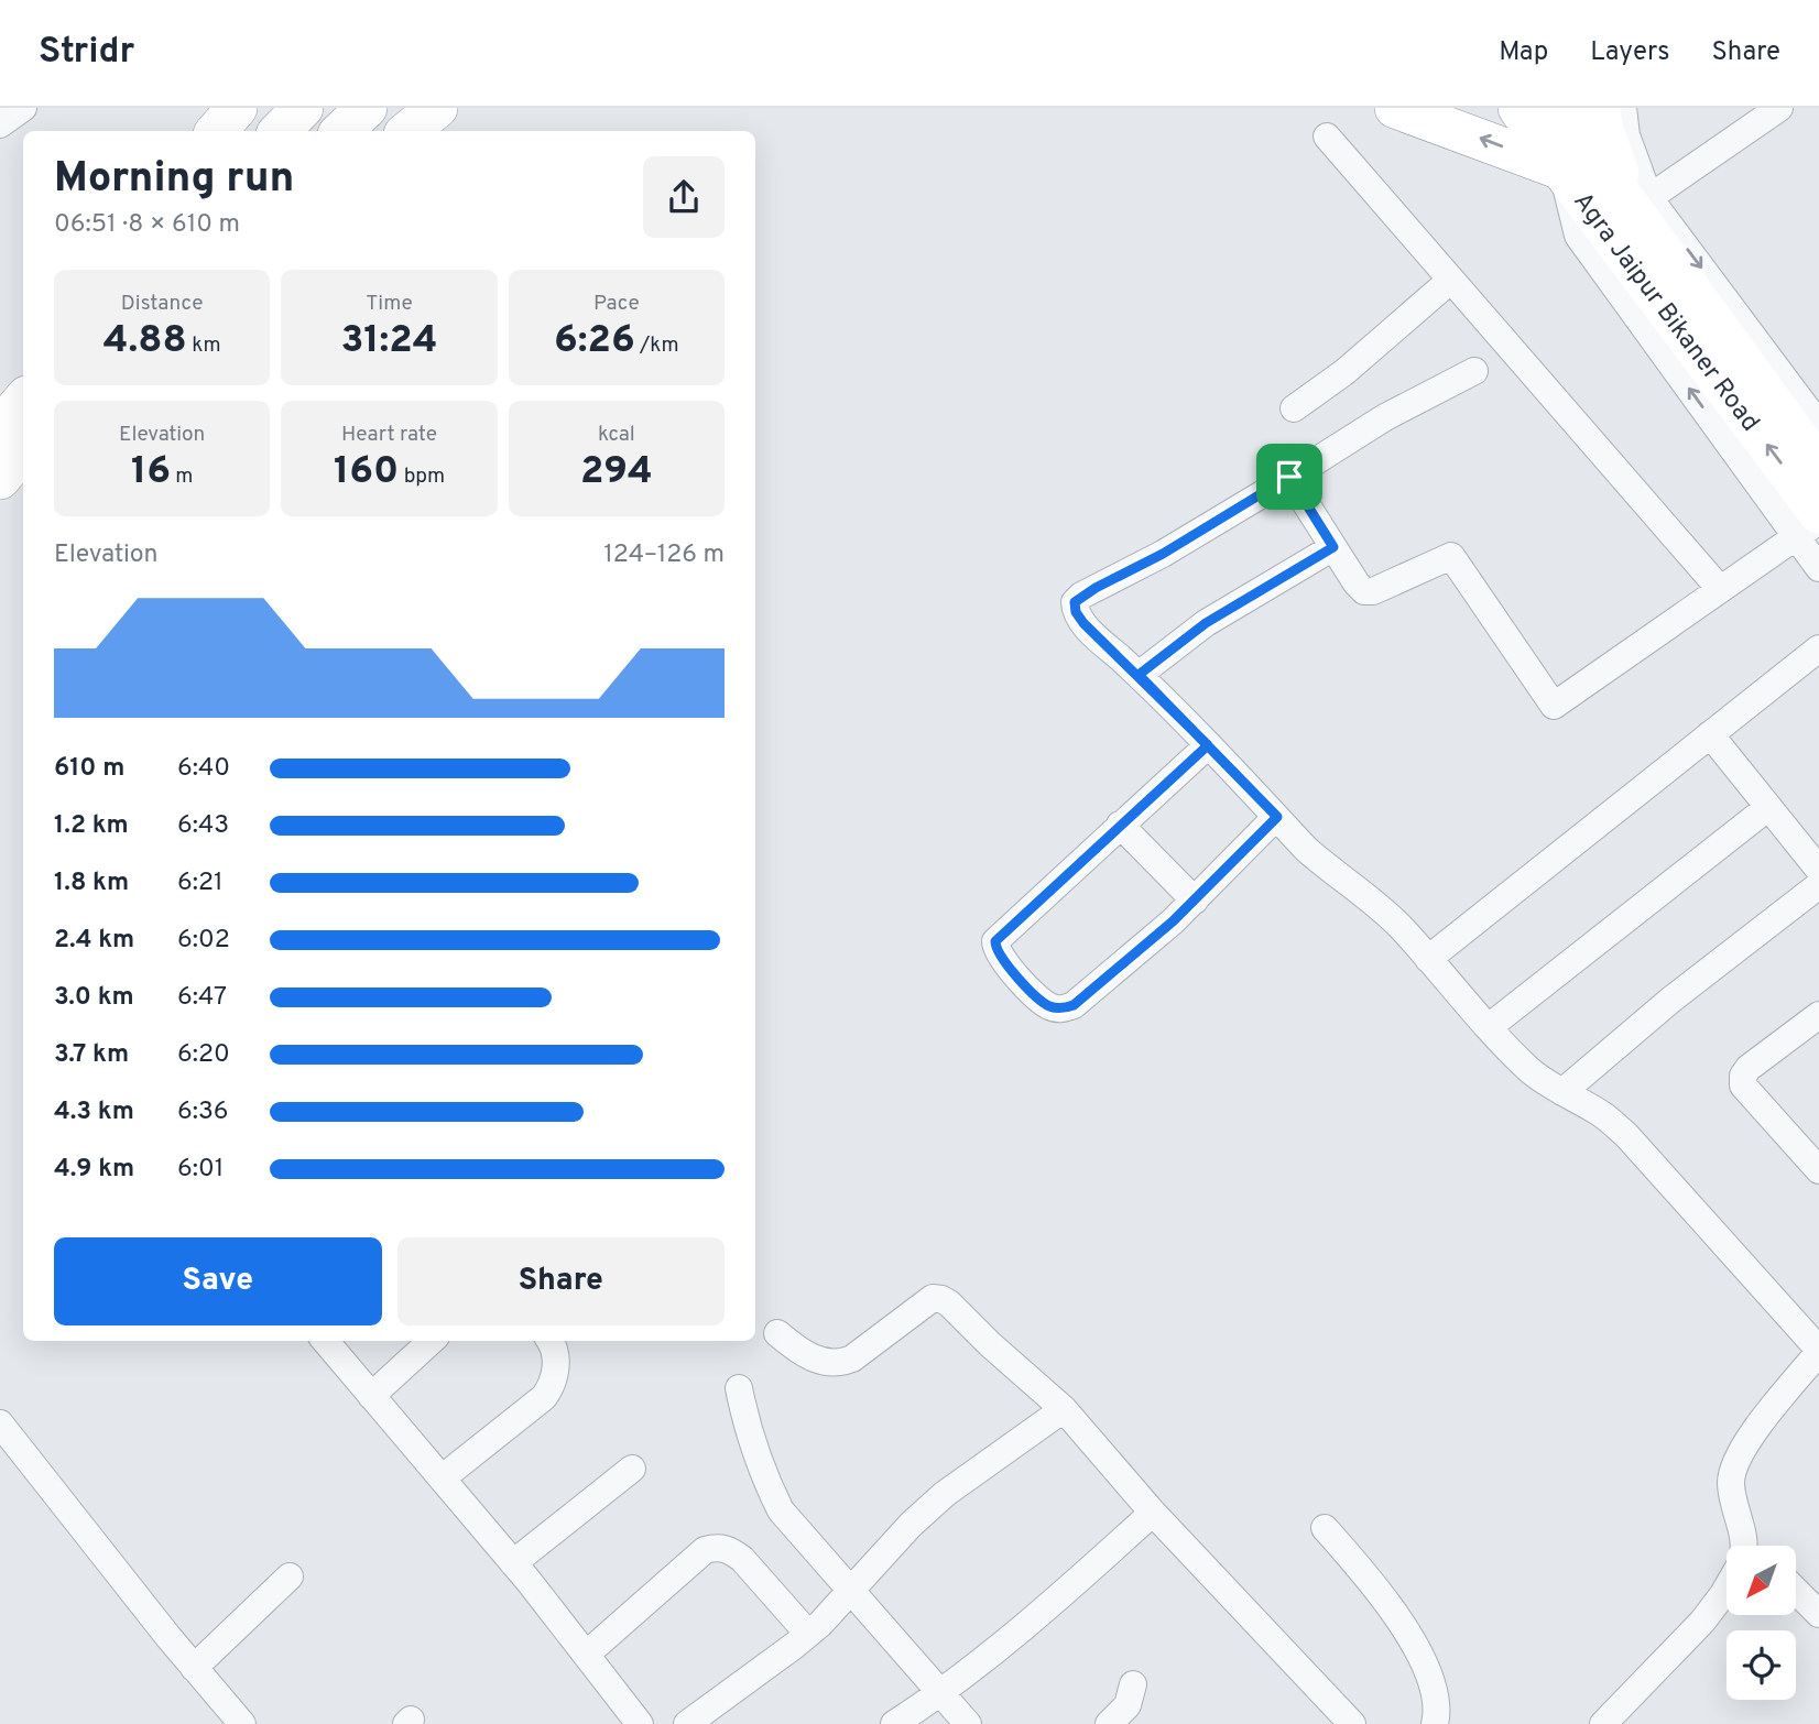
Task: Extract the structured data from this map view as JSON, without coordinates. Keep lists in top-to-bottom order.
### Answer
{
  "streets": {
    "highway": ["Agra Jaipur Bikaner Road"]
  },
  "north": "bottom left",
  "page": {
    "header": "Stridr",
    "nav": ["Map", "Layers", "Share"],
    "heading": ["Morning run", "06:51 · 8 × 610 m"],
    "stats": [
      ["Distance", "4.88 km"],
      ["Time", "31:24"],
      ["Pace", "6:26 /km"],
      ["Elevation", "16 m"],
      ["Heart rate", "160 bpm"],
      ["kcal", "294"]
    ],
    "chart": ["Elevation", "124–126 m"],
    "list": [
      {
        "name": "610 m",
        "note": "6:40"
      },
      {
        "name": "1.2 km",
        "note": "6:43"
      },
      {
        "name": "1.8 km",
        "note": "6:21"
      },
      {
        "name": "2.4 km",
        "note": "6:02"
      },
      {
        "name": "3.0 km",
        "note": "6:47"
      },
      {
        "name": "3.7 km",
        "note": "6:20"
      },
      {
        "name": "4.3 km",
        "note": "6:36"
      },
      {
        "name": "4.9 km",
        "note": "6:01"
      }
    ],
    "buttons": ["Save", "Share"]
  }
}
